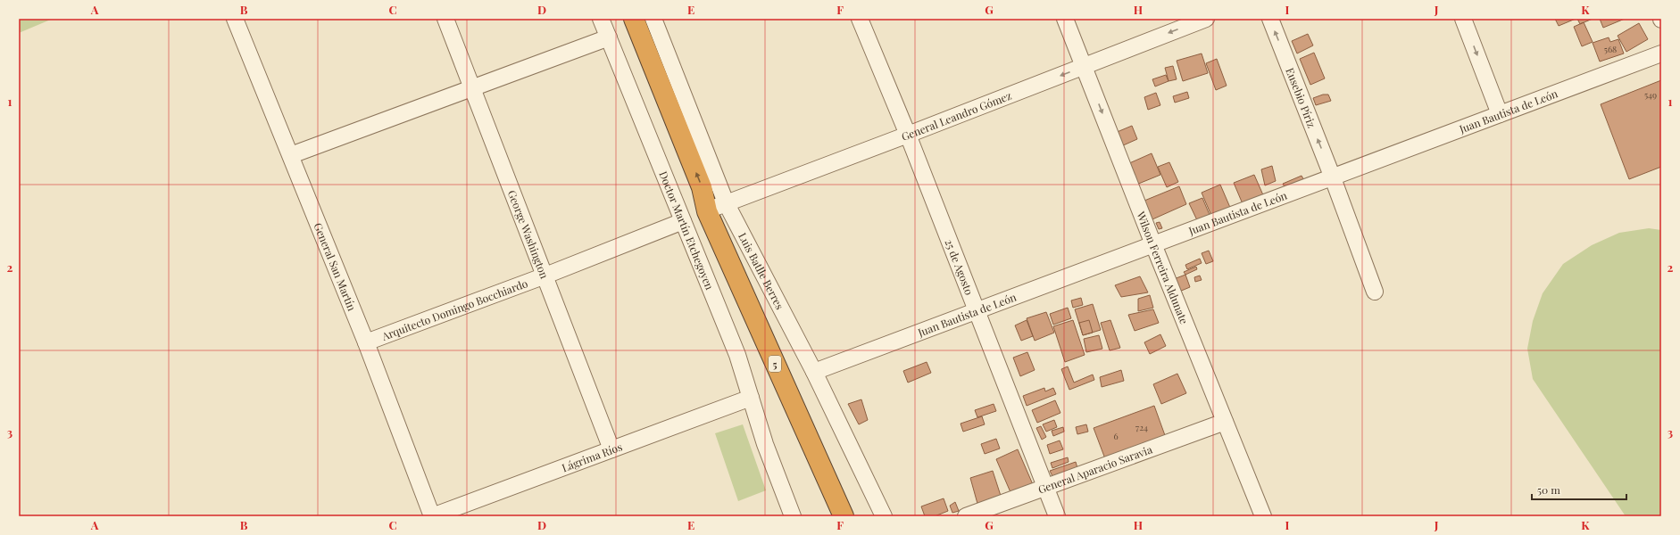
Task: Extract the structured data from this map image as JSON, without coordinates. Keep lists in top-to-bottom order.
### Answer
{
  "streets": {
    "highway": ["5"],
    "street": [
      "Eusebio Píriz",
      "Juan Bautista de León",
      "General Leandro Gómez",
      "Doctor Martín Etchegoyen",
      "George Washington",
      "General San Martín",
      "25 de Agosto",
      "Wilson Ferreira Aldunate",
      "Luis Batlle Berres",
      "Arquitecto Domingo Bocchiardo",
      "Lágrima Ríos",
      "General Aparacio Saravia"
    ]
  },
  "crossings": [
    ["Eusebio Píriz", "Juan Bautista de León"],
    ["Juan Bautista de León", "25 de Agosto"],
    ["Juan Bautista de León", "Wilson Ferreira Aldunate"],
    ["Juan Bautista de León", "Luis Batlle Berres"],
    ["General Leandro Gómez", "25 de Agosto"],
    ["General Leandro Gómez", "Wilson Ferreira Aldunate"],
    ["General Leandro Gómez", "Luis Batlle Berres"],
    ["General Leandro Gómez", "5"],
    ["Doctor Martín Etchegoyen", "Arquitecto Domingo Bocchiardo"],
    ["Doctor Martín Etchegoyen", "Lágrima Ríos"],
    ["George Washington", "Arquitecto Domingo Bocchiardo"],
    ["George Washington", "Lágrima Ríos"],
    ["General San Martín", "Arquitecto Domingo Bocchiardo"],
    ["General San Martín", "Lágrima Ríos"],
    ["25 de Agosto", "General Aparacio Saravia"],
    ["Wilson Ferreira Aldunate", "General Aparacio Saravia"]
  ],
  "one_way": ["Eusebio Píriz", "General Leandro Gómez", "Wilson Ferreira Aldunate"],
  "house_numbers": [
    "568",
    "549",
    "724",
    "6"
  ],
  "scale_bar": "50 m",
  "grid": {
    "columns": [
      "A",
      "B",
      "C",
      "D",
      "E",
      "F",
      "G",
      "H",
      "I",
      "J",
      "K"
    ],
    "rows": ["1", "2", "3"]
  }
}
